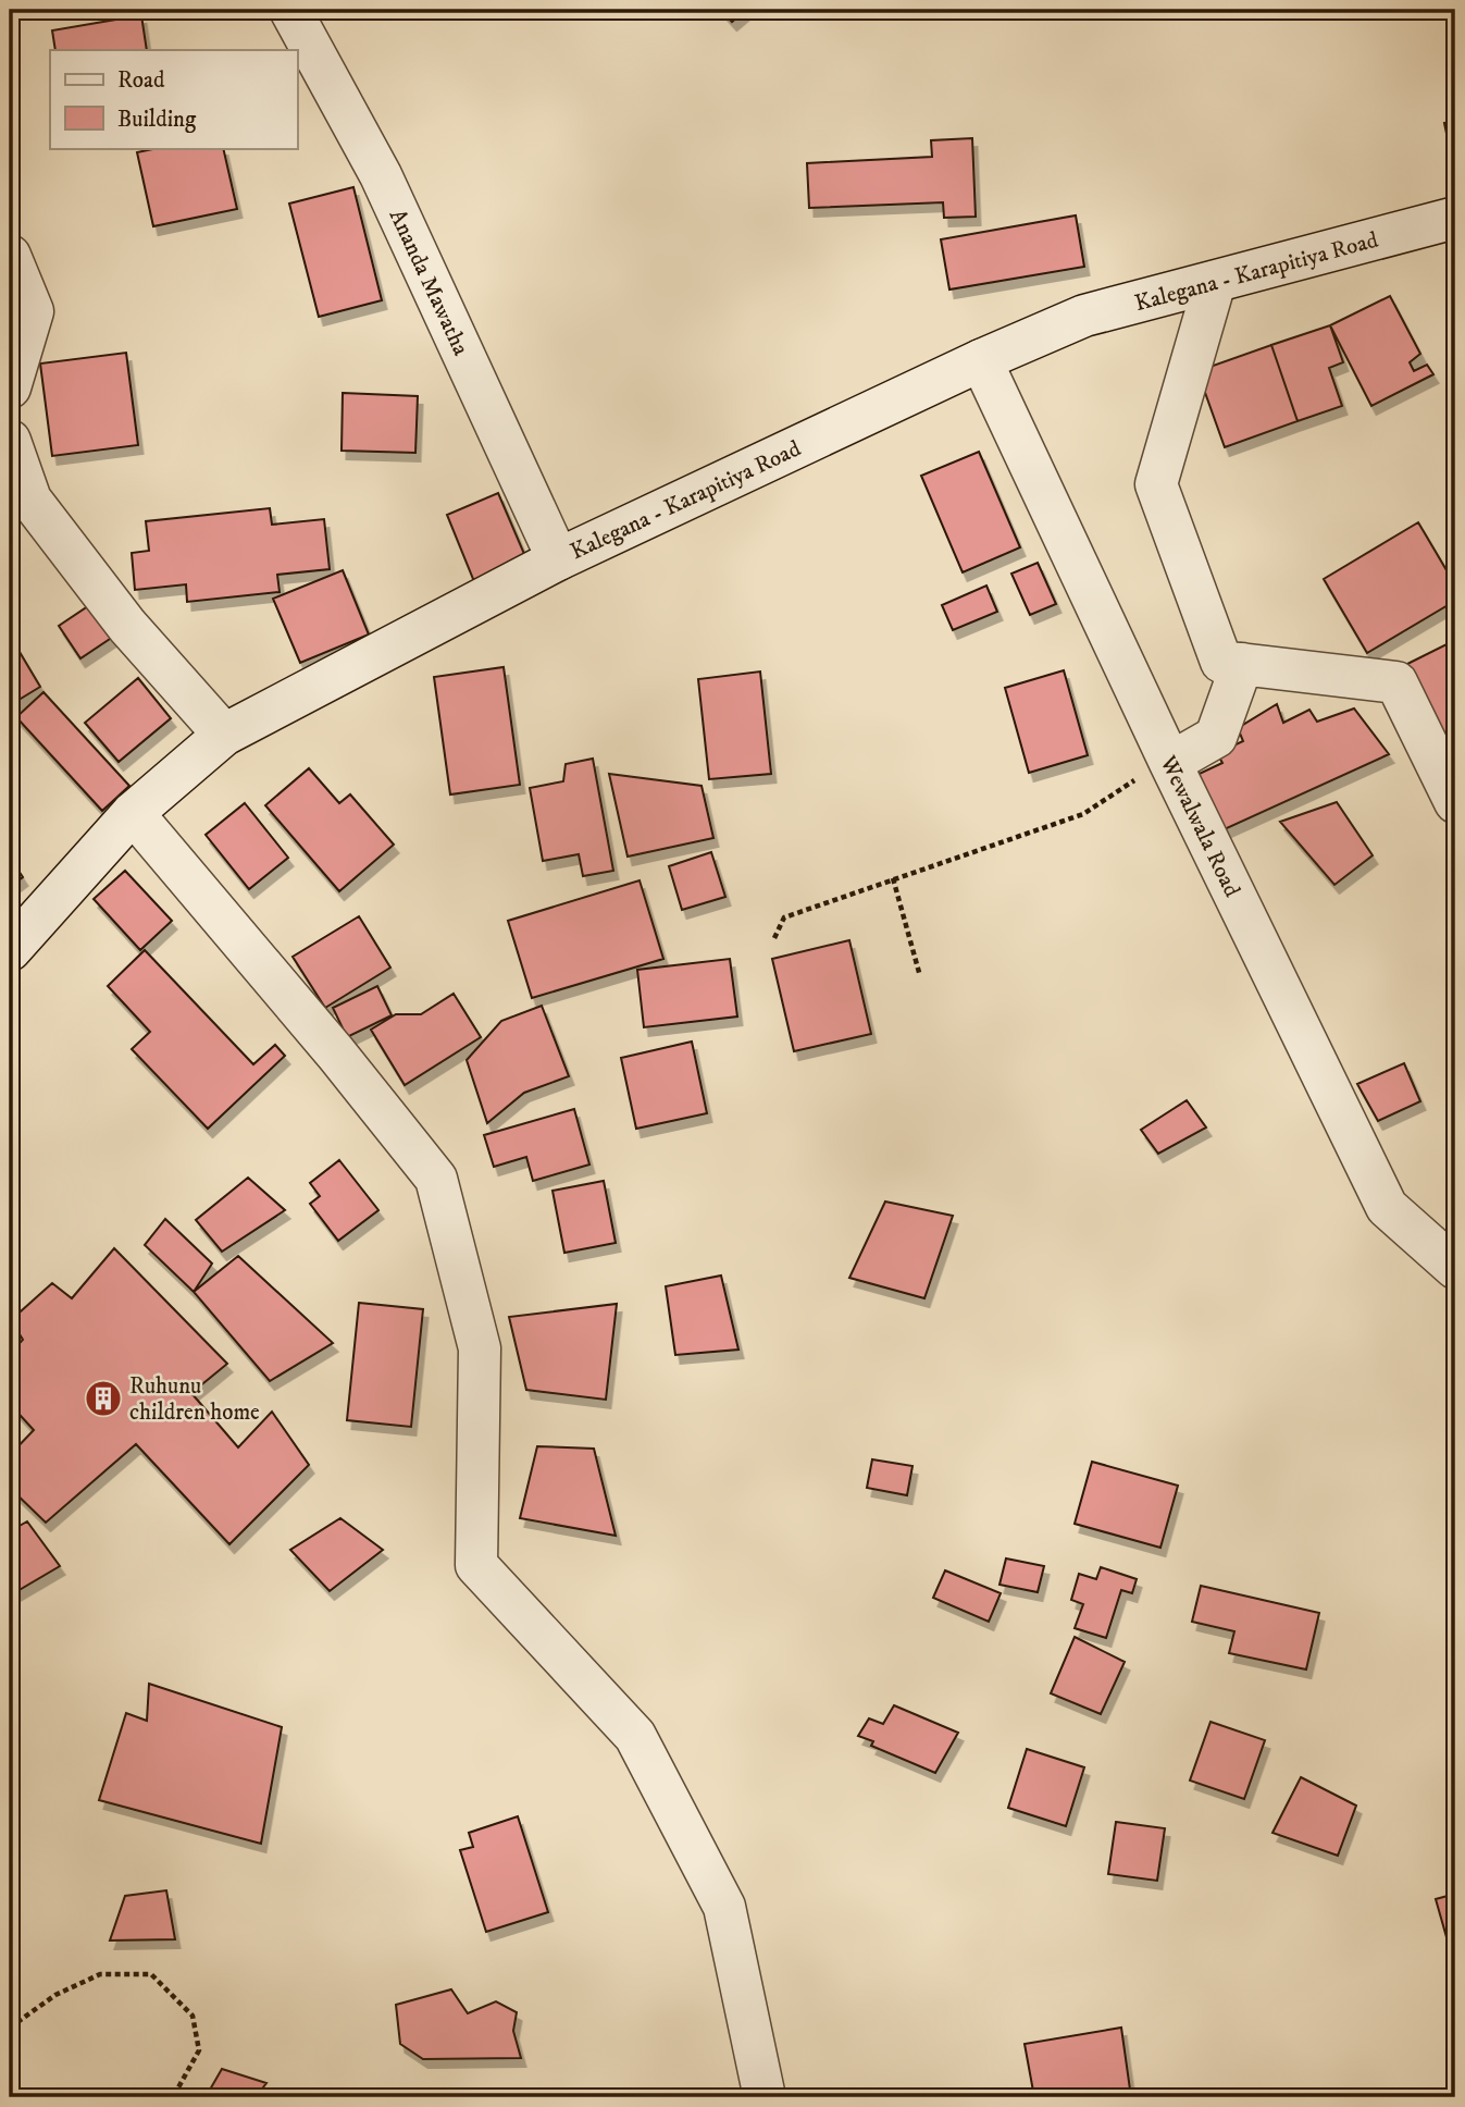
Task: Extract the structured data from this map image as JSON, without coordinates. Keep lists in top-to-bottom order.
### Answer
{
  "streets": {
    "street": ["Kalegana - Karapitiya Road", "Ananda Mawatha", "Wewalwala Road"]
  },
  "crossings": [
    ["Kalegana - Karapitiya Road", "Ananda Mawatha"],
    ["Kalegana - Karapitiya Road", "Wewalwala Road"]
  ],
  "places": {
    "building": ["Ruhunu children home"]
  },
  "legend": ["Road", "Building"]
}
